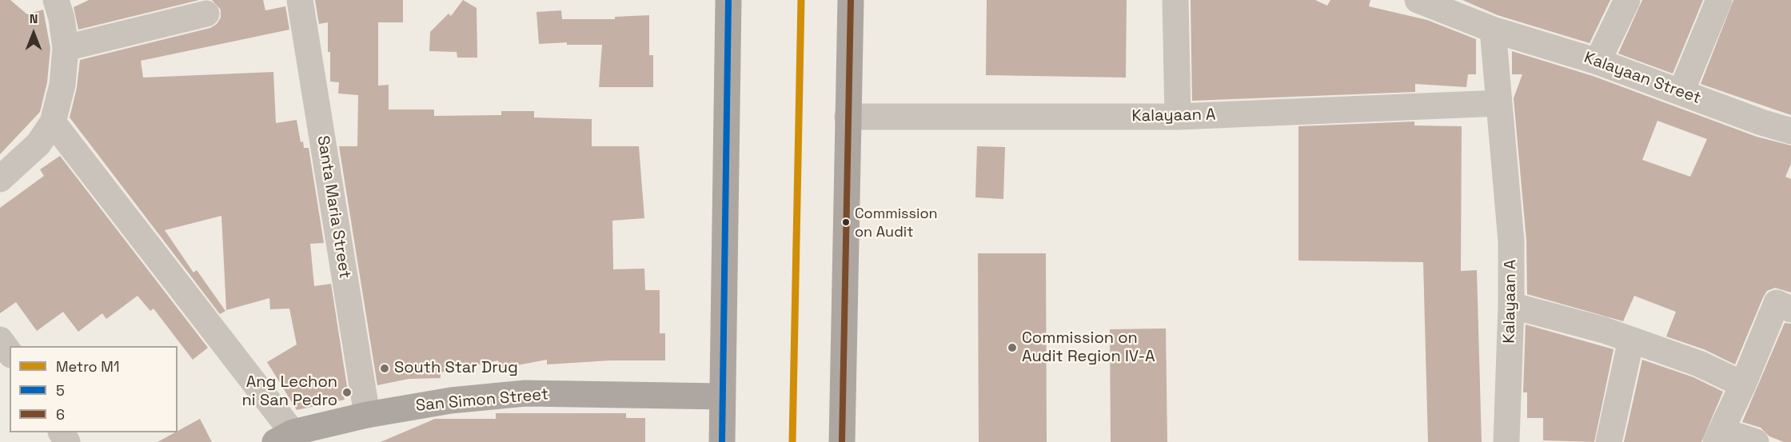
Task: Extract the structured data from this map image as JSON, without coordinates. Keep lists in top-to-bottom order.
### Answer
{
  "streets": {
    "main road": ["San Simon Street"],
    "street": ["Kalayaan Street", "Kalayaan A", "Santa Maria Street"]
  },
  "crossings": [
    ["Kalayaan Street", "Kalayaan A"],
    ["Santa Maria Street", "San Simon Street"]
  ],
  "places": [
    "Commission on Audit",
    "Commission on Audit Region IV-A",
    "South Star Drug",
    "Ang Lechon ni San Pedro"
  ],
  "lines": ["metro line M1", "transit line 5", "transit line 6"],
  "legend": ["Metro M1", "5", "6"],
  "north": "top"
}
